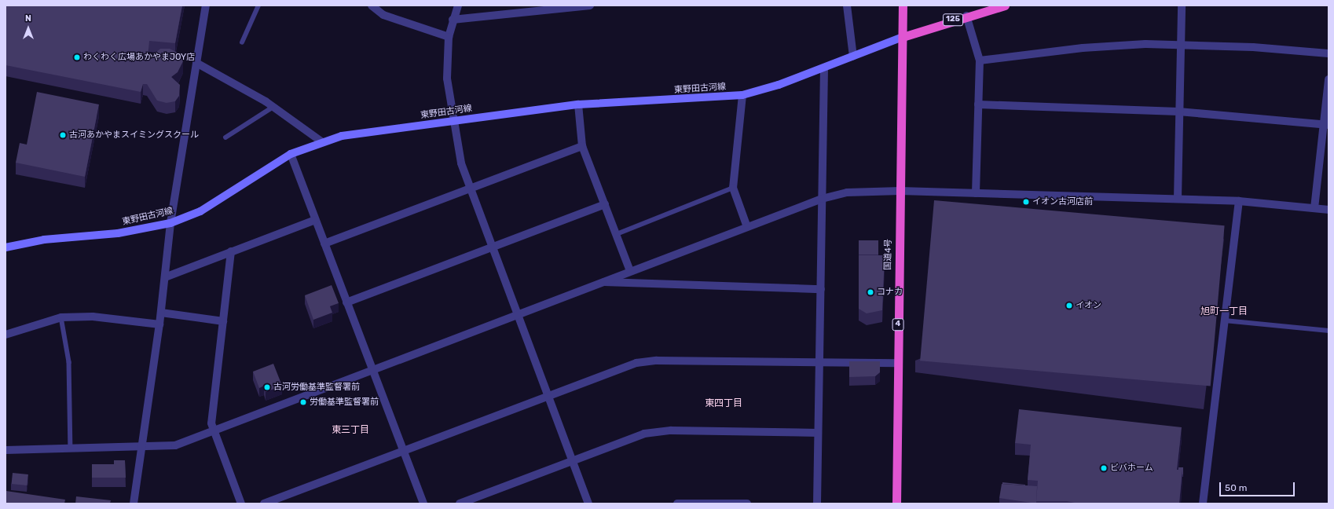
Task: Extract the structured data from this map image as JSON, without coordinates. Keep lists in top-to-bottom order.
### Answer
{
  "streets": {
    "highway": ["125", "国道4号", "4"],
    "main road": ["東野田古河線"]
  },
  "crossings": [
    ["125", "東野田古河線"],
    ["125", "国道4号"],
    ["東野田古河線", "国道4号"]
  ],
  "districts": ["旭町一丁目", "東四丁目", "東三丁目"],
  "places": [
    "わくわく広場あかやまJOY店",
    "古河あかやまスイミングスクール",
    "イオン古河店前",
    "コナカ",
    "イオン",
    "古河労働基準監督署前",
    "労働基準監督署前",
    "ビバホーム"
  ],
  "scale_bar": "50 m",
  "north": "top"
}
